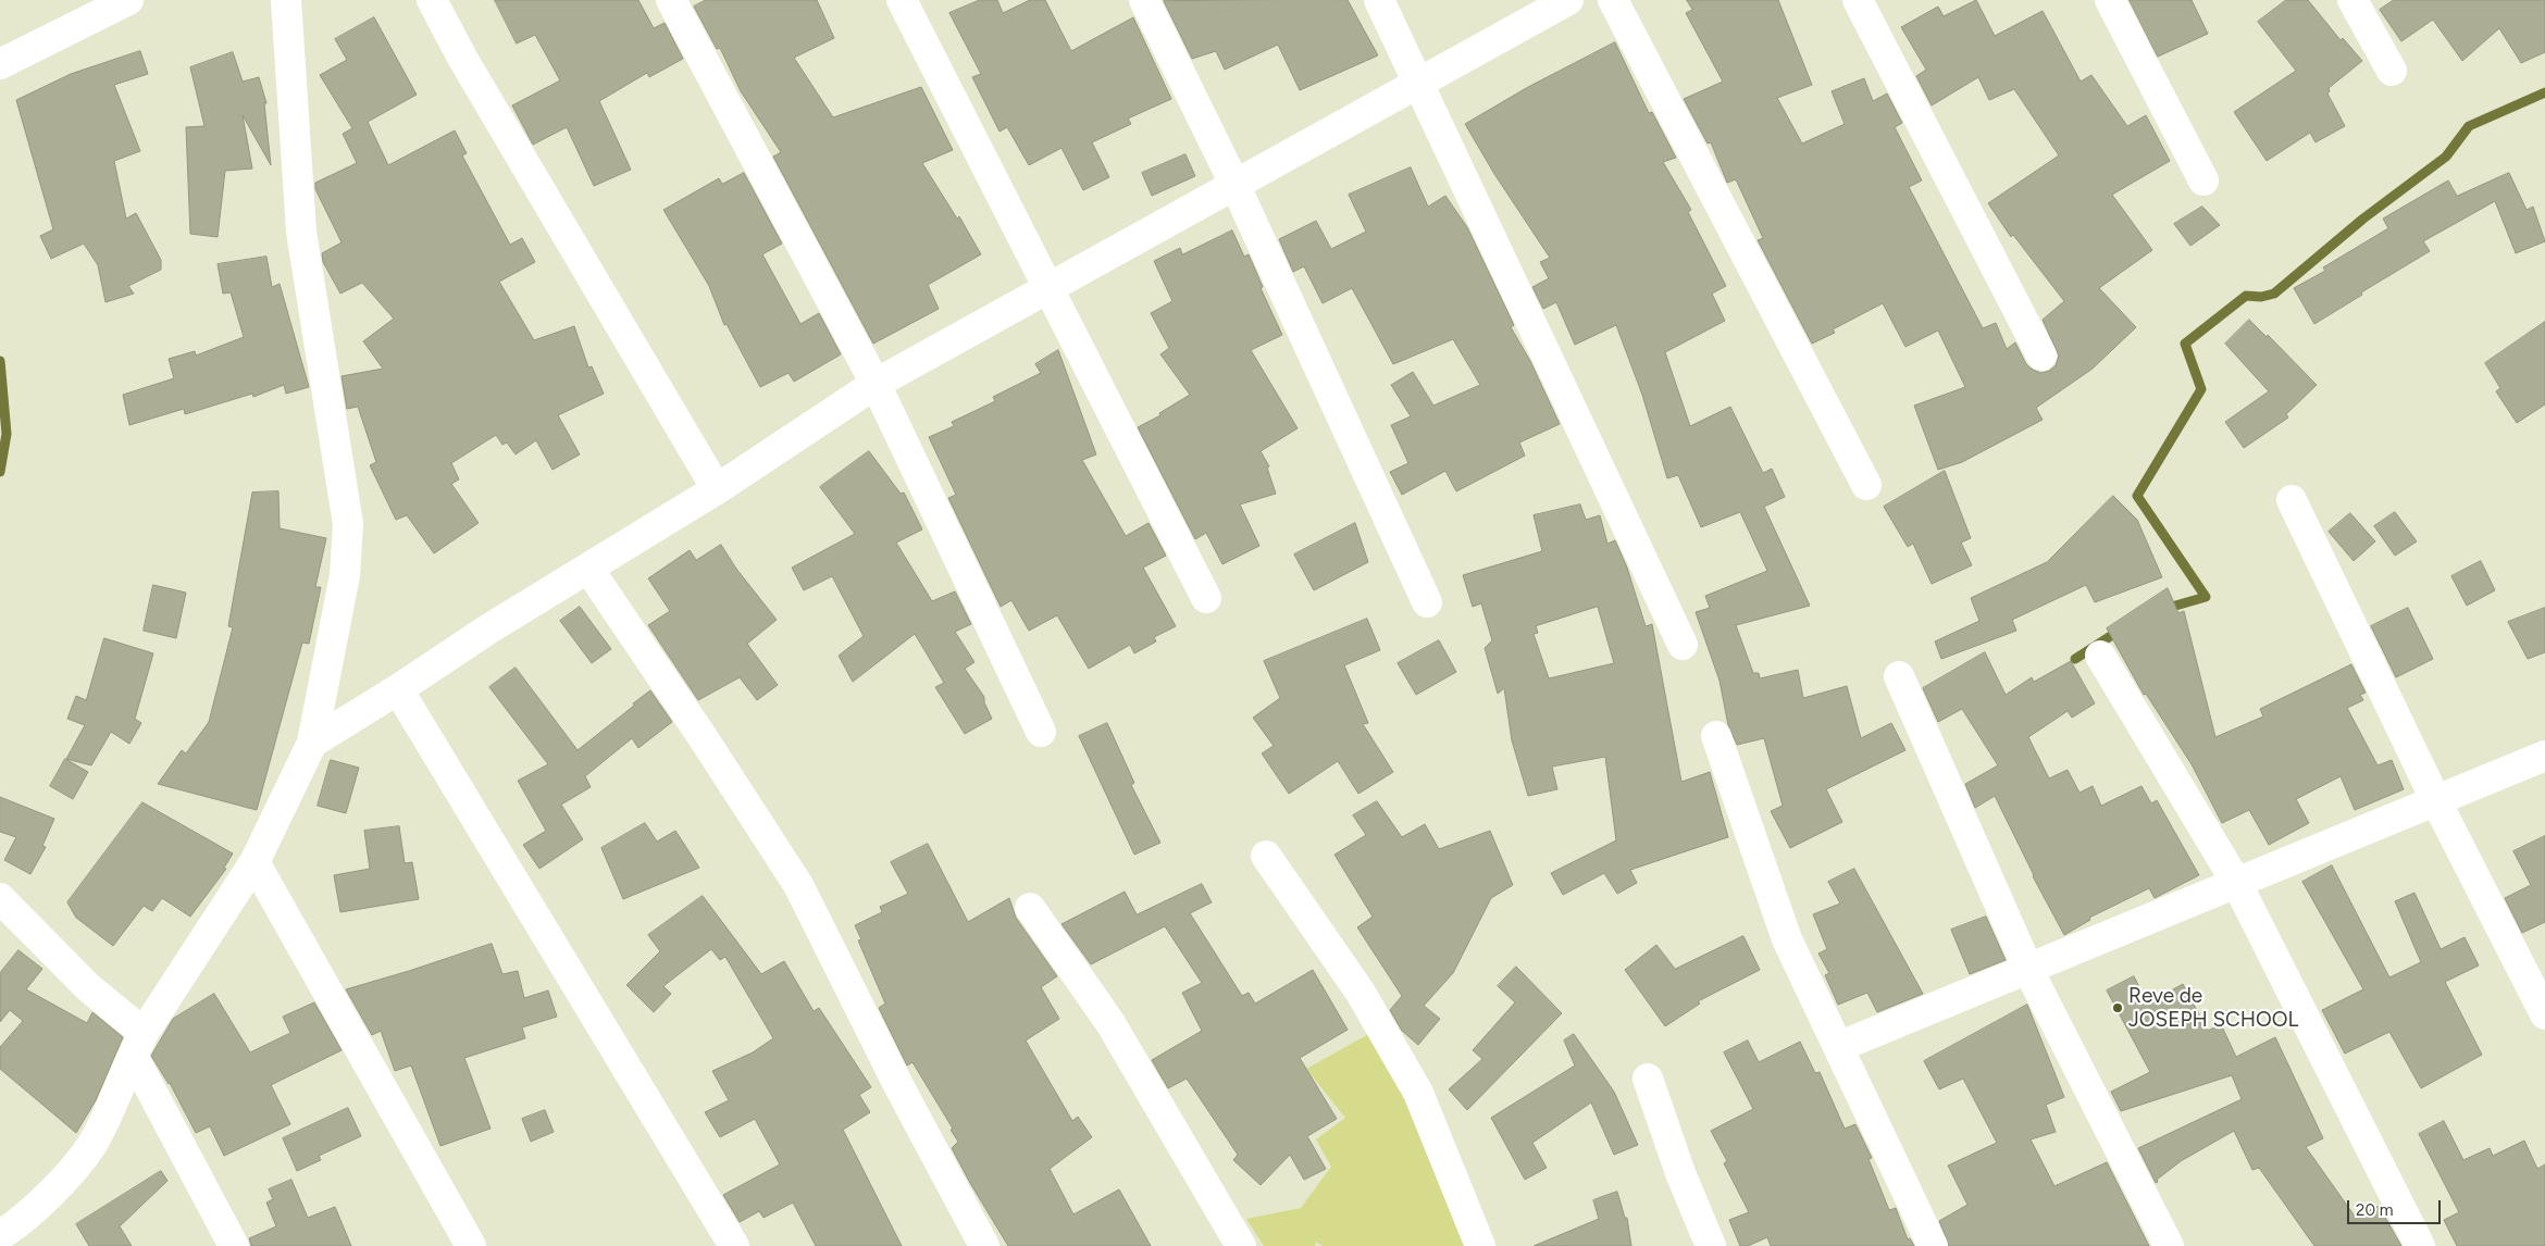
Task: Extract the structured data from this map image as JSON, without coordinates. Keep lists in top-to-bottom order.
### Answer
{
  "places": ["Reve de JOSEPH SCHOOL"],
  "scale_bar": "20 m"
}
